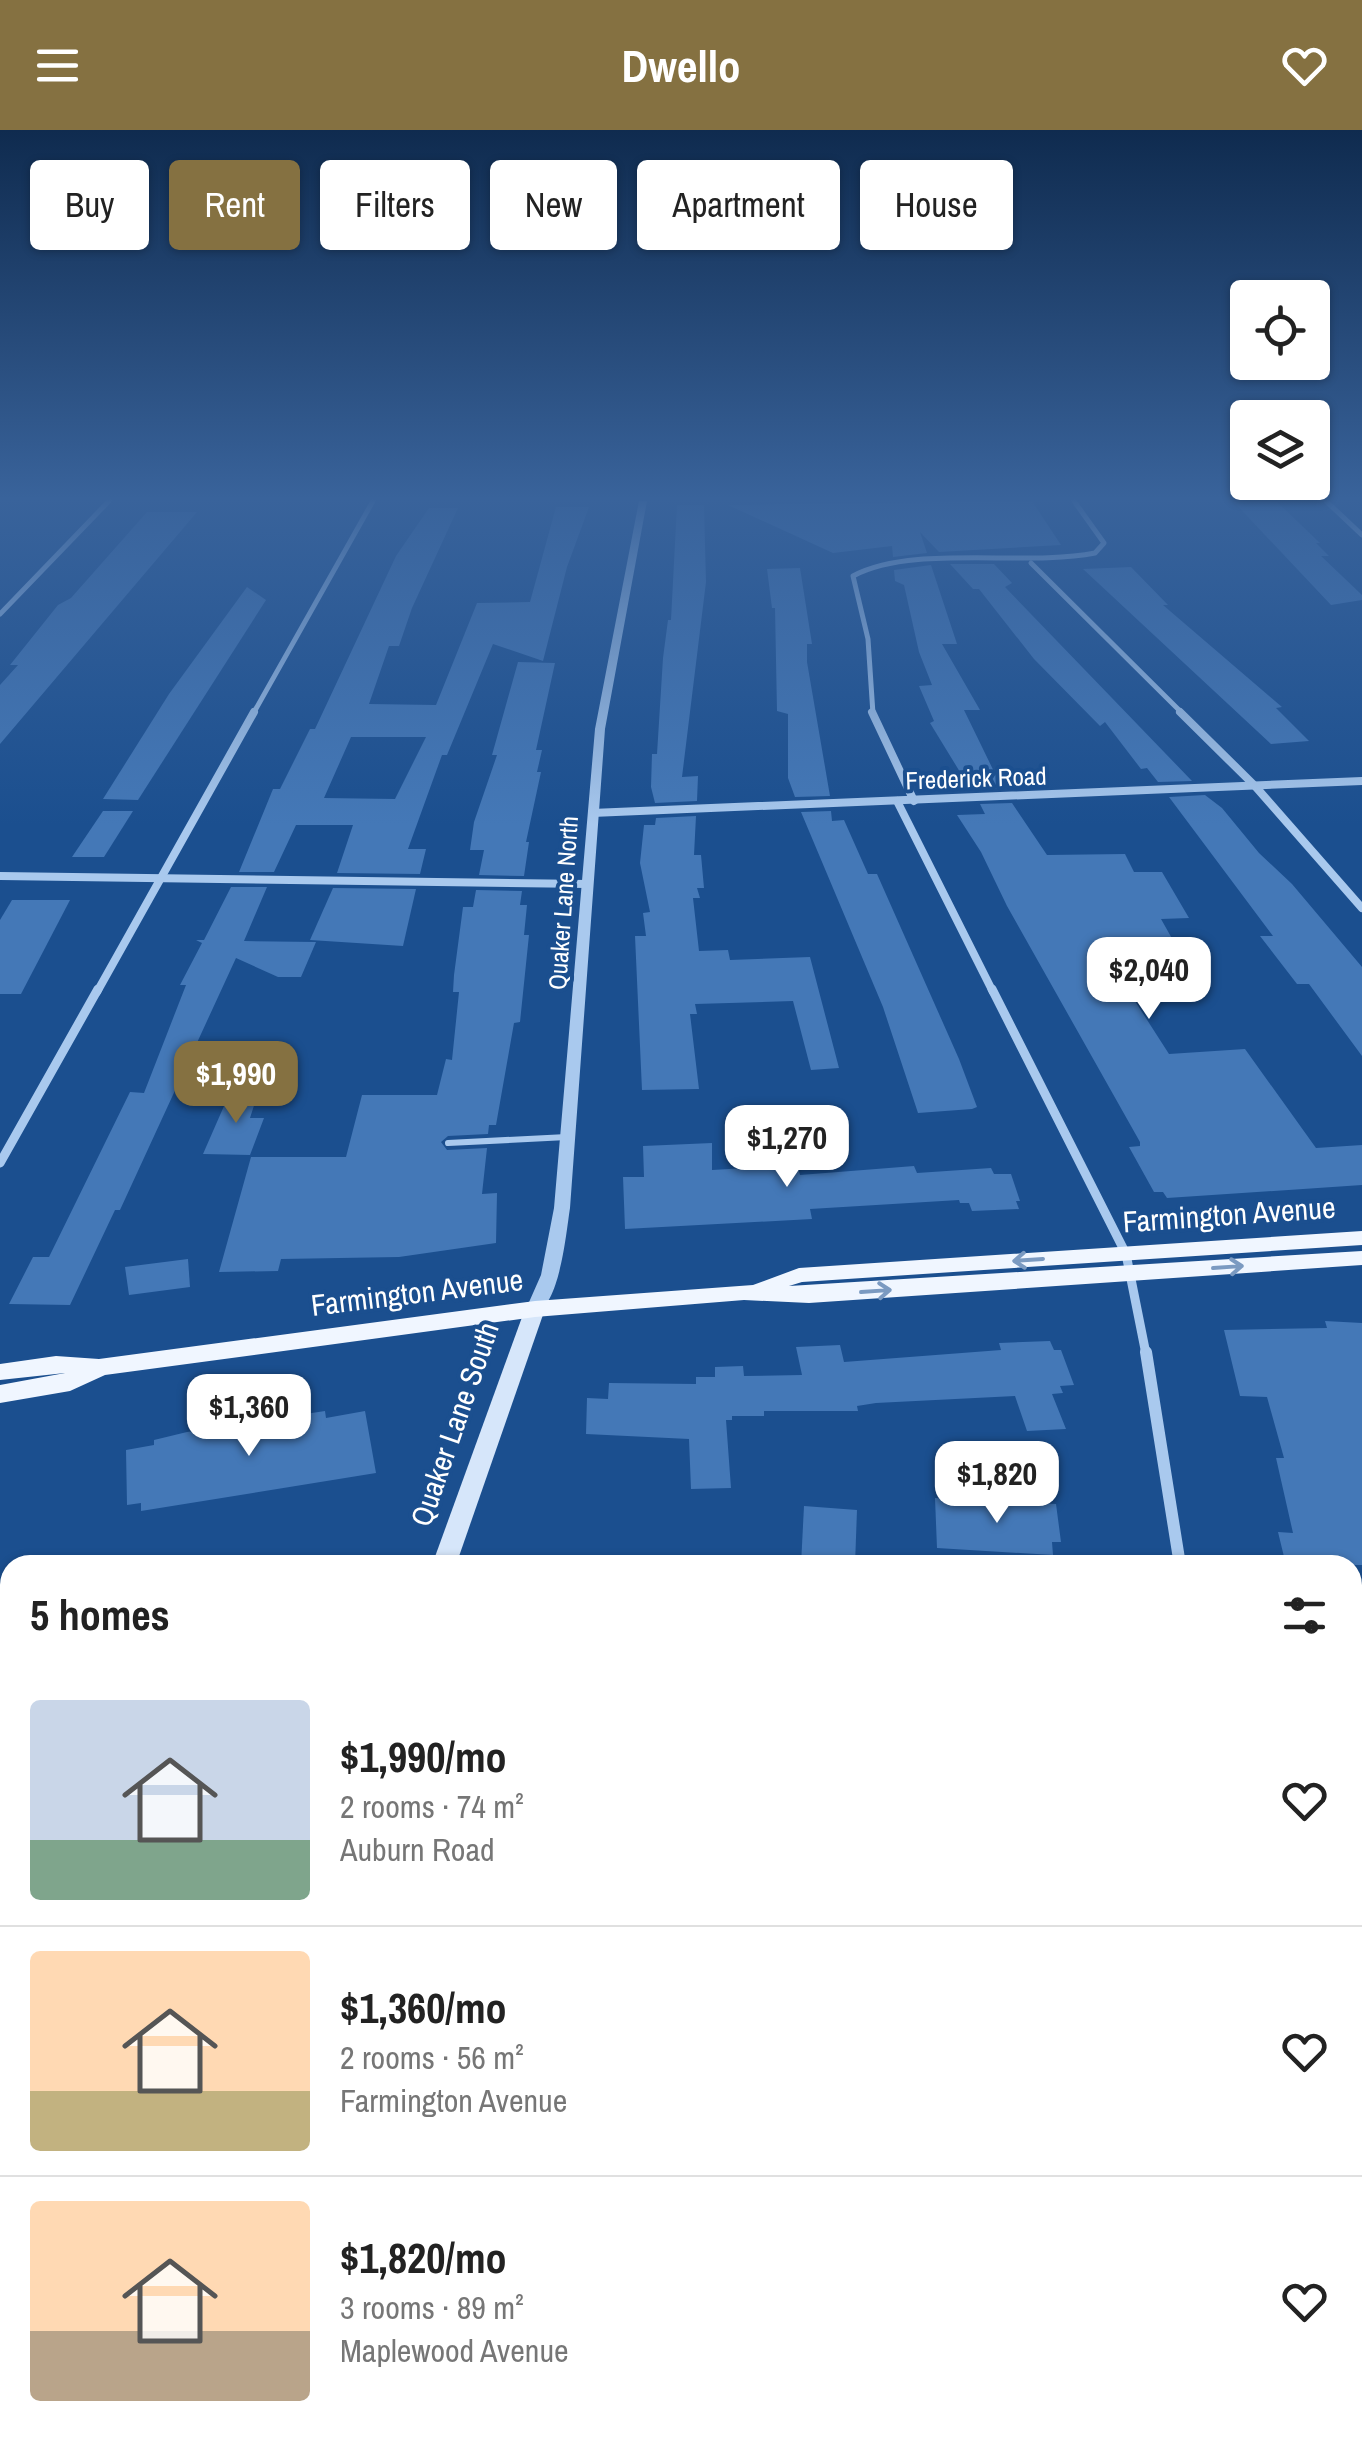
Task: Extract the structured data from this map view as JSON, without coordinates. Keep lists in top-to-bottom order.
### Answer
{
  "streets": {
    "main road": ["Farmington Avenue", "Quaker Lane South"],
    "street": ["Frederick Road", "Quaker Lane North"]
  },
  "crossings": [
    ["Frederick Road", "Quaker Lane North"],
    ["Quaker Lane North", "Farmington Avenue"],
    ["Quaker Lane North", "Quaker Lane South"],
    ["Farmington Avenue", "Quaker Lane South"]
  ],
  "page": {
    "header": "Dwello",
    "chip": [
      "Buy",
      "Rent",
      "Filters",
      "New",
      "Apartment",
      "House"
    ],
    "price": [
      "$2,040",
      "$1,990",
      "$1,270",
      "$1,360",
      "$1,820"
    ],
    "heading": "5 homes",
    "list": [
      {
        "name": "$1,990/mo",
        "note": "2 rooms · 74 m² · Auburn Road"
      },
      {
        "name": "$1,360/mo",
        "note": "2 rooms · 56 m² · Farmington Avenue"
      },
      {
        "name": "$1,820/mo",
        "note": "3 rooms · 89 m² · Maplewood Avenue"
      }
    ]
  }
}
